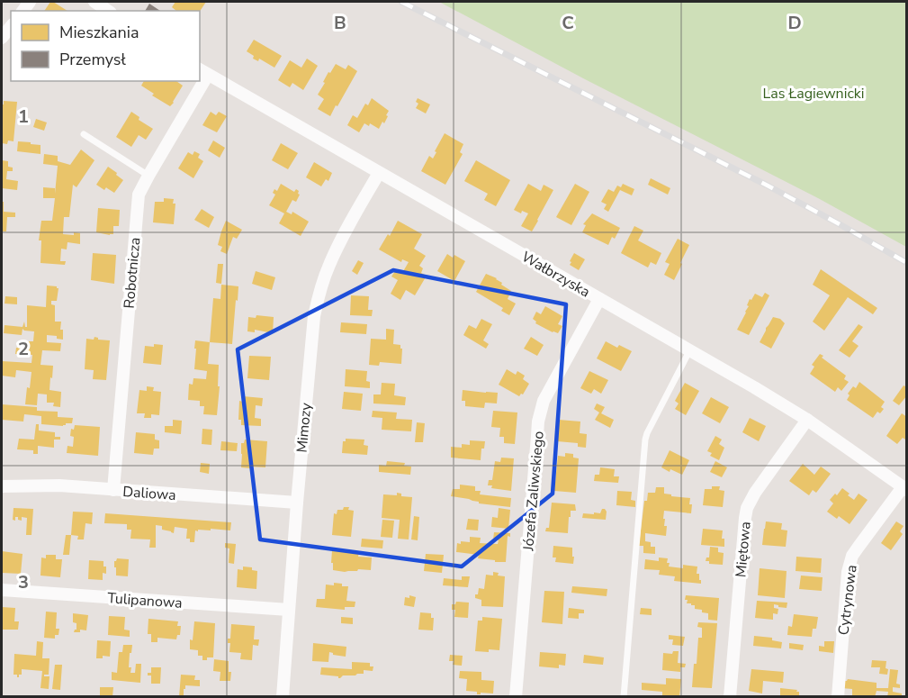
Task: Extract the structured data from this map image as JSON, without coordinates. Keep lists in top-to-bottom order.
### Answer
{
  "streets": {
    "street": [
      "Robotnicza",
      "Wałbrzyska",
      "Mimozy",
      "Józefa Zaliwskiego",
      "Daliowa",
      "Miętowa",
      "Tulipanowa",
      "Cytrynowa"
    ]
  },
  "crossings": [
    ["Robotnicza", "Daliowa"],
    ["Wałbrzyska", "Mimozy"],
    ["Wałbrzyska", "Józefa Zaliwskiego"],
    ["Wałbrzyska", "Miętowa"],
    ["Wałbrzyska", "Cytrynowa"],
    ["Mimozy", "Daliowa"],
    ["Mimozy", "Tulipanowa"]
  ],
  "parks": ["Las Łagiewnicki"],
  "legend": ["Mieszkania", "Przemysł"],
  "grid": {
    "columns": ["B", "C", "D"],
    "rows": ["1", "2", "3"]
  }
}
